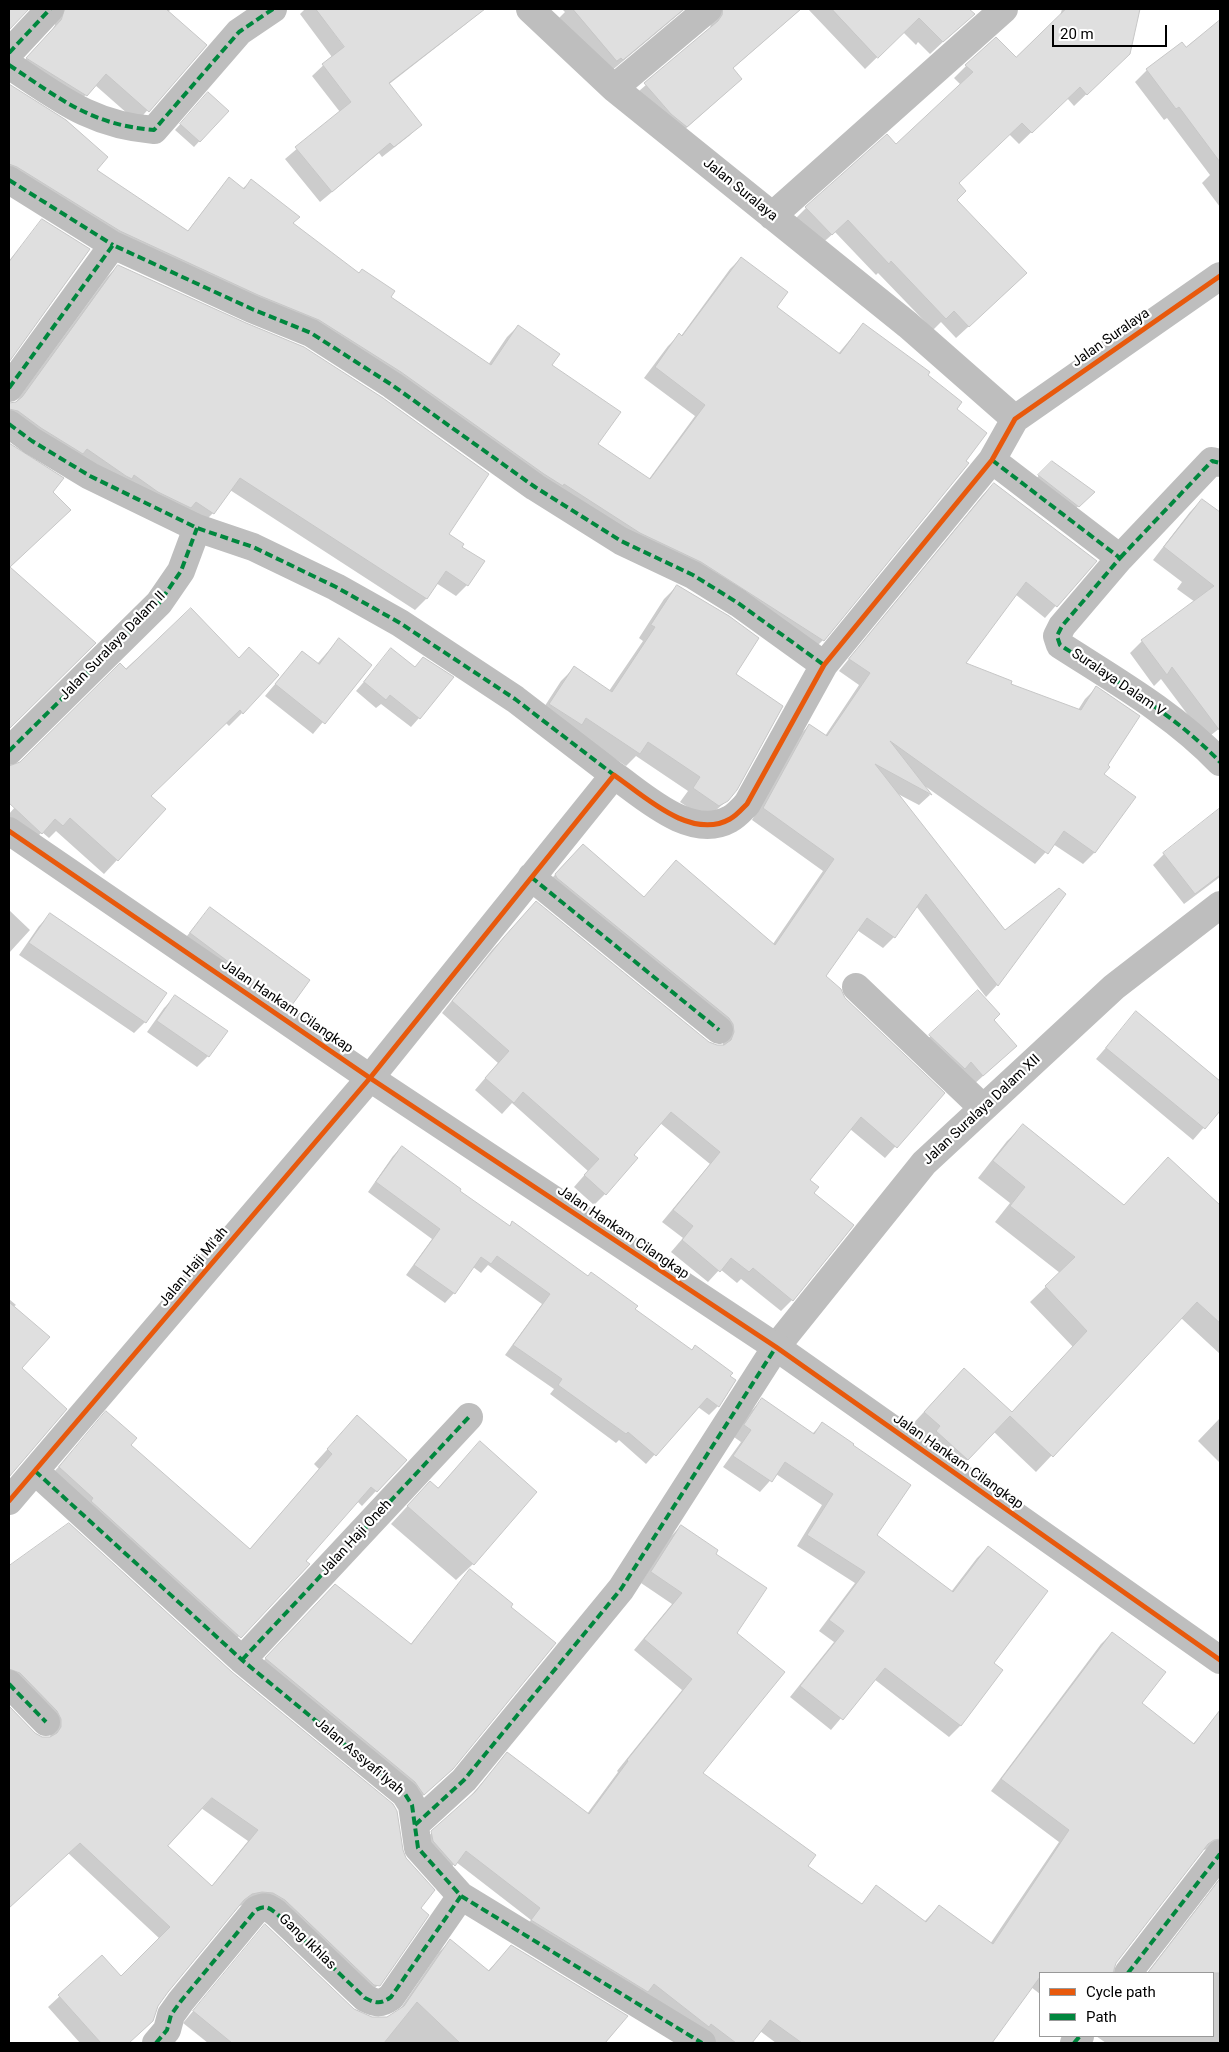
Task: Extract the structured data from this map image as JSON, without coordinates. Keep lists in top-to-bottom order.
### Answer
{
  "streets": {
    "street": [
      "Jalan Suralaya",
      "Jalan Suralaya Dalam II",
      "Suralaya Dalam V",
      "Jalan Hankam Cilangkap",
      "Jalan Suralaya Dalam XII",
      "Jalan Haji Mi'ah",
      "Jalan Haji Oneh",
      "Jalan Assyafi'Iyah",
      "Gang Ikhlas"
    ]
  },
  "crossings": [
    ["Jalan Hankam Cilangkap", "Jalan Suralaya Dalam XII"],
    ["Jalan Hankam Cilangkap", "Jalan Haji Mi'ah"],
    ["Jalan Suralaya Dalam XII", "Jalan Assyafi'Iyah"],
    ["Jalan Haji Mi'ah", "Jalan Assyafi'Iyah"],
    ["Jalan Haji Oneh", "Jalan Assyafi'Iyah"],
    ["Jalan Assyafi'Iyah", "Gang Ikhlas"]
  ],
  "legend": ["Cycle path", "Path"],
  "scale_bar": "20 m"
}
